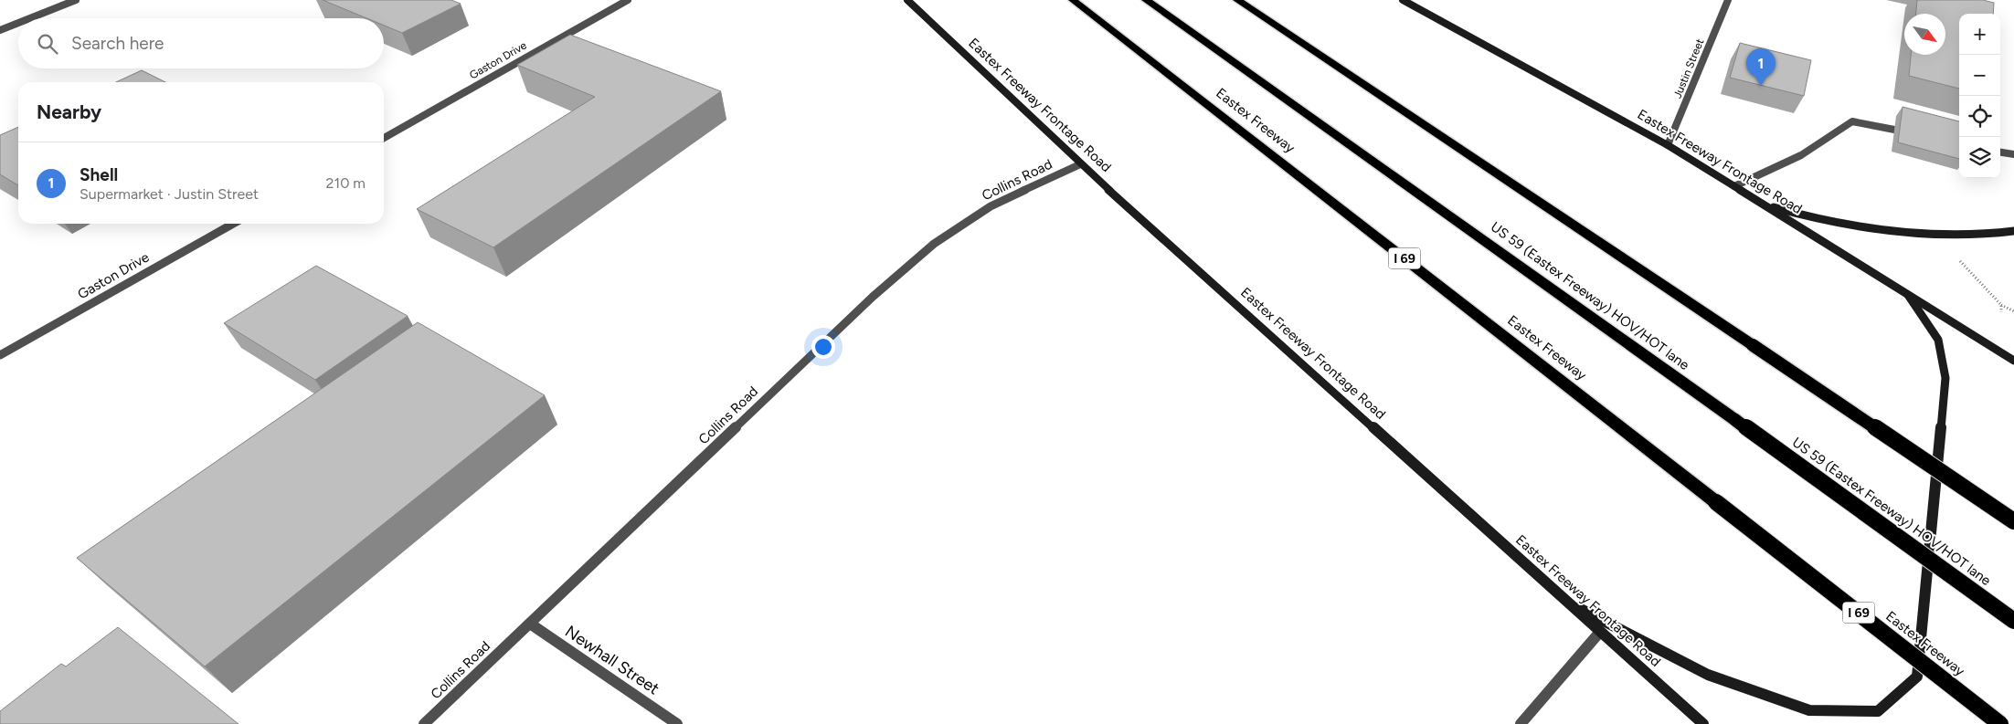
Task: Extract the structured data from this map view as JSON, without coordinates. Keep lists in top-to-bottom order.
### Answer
{
  "streets": {
    "highway": ["Eastex Freeway", "I 69", "US 59 (Eastex Freeway) HOV/HOT lane"],
    "main road": ["Eastex Freeway Frontage Road"],
    "street": [
      "Gaston Drive",
      "Justin Street",
      "Collins Road",
      "Newhall Street"
    ]
  },
  "crossings": [
    ["Justin Street", "Eastex Freeway Frontage Road"],
    ["Eastex Freeway Frontage Road", "Collins Road"],
    ["Collins Road", "Newhall Street"]
  ],
  "north": "bottom right",
  "page": {
    "map_buttons": ["+", "−"],
    "search": "Search here",
    "pins": "1",
    "heading": "Nearby",
    "list": [
      {
        "mark": "1",
        "name": "Shell",
        "note": "Supermarket · Justin Street",
        "value": "210 m"
      }
    ]
  }
}
